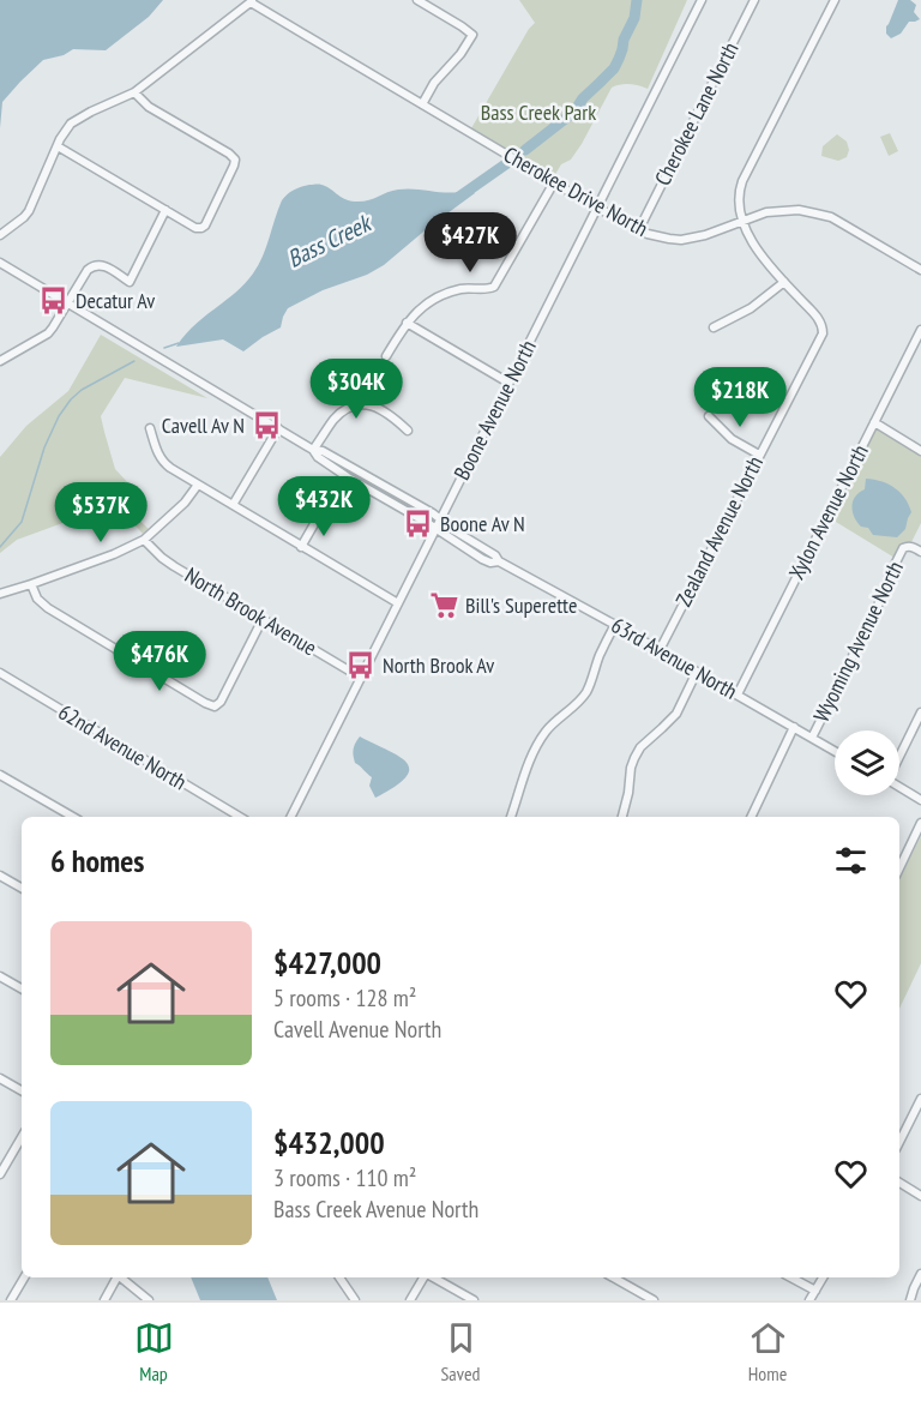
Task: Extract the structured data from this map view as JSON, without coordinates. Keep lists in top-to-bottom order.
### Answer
{
  "streets": {
    "street": [
      "Cherokee Lane North",
      "Cherokee Drive North",
      "Boone Avenue North",
      "Xylon Avenue North",
      "Zealand Avenue North",
      "North Brook Avenue",
      "Wyoming Avenue North",
      "63rd Avenue North",
      "62nd Avenue North"
    ]
  },
  "crossings": [
    ["Cherokee Lane North", "Cherokee Drive North"],
    ["Cherokee Drive North", "Boone Avenue North"],
    ["Cherokee Drive North", "Zealand Avenue North"],
    ["Boone Avenue North", "North Brook Avenue"],
    ["Boone Avenue North", "63rd Avenue North"],
    ["Xylon Avenue North", "63rd Avenue North"],
    ["Zealand Avenue North", "63rd Avenue North"],
    ["Wyoming Avenue North", "63rd Avenue North"]
  ],
  "water": ["Bass Creek"],
  "parks": ["Bass Creek Park"],
  "places": {
    "bus stop": [
      "Decatur Av",
      "Cavell Av N",
      "Boone Av N",
      "North Brook Av"
    ],
    "supermarket": ["Bill's Superette"]
  },
  "page": {
    "price": [
      "$427K",
      "$304K",
      "$218K",
      "$432K",
      "$537K",
      "$476K"
    ],
    "heading": "6 homes",
    "list": [
      {
        "name": "$427,000",
        "note": "5 rooms · 128 m² · Cavell Avenue North"
      },
      {
        "name": "$432,000",
        "note": "3 rooms · 110 m² · Bass Creek Avenue North"
      }
    ],
    "tabs": ["Map", "Saved", "Home"]
  }
}
